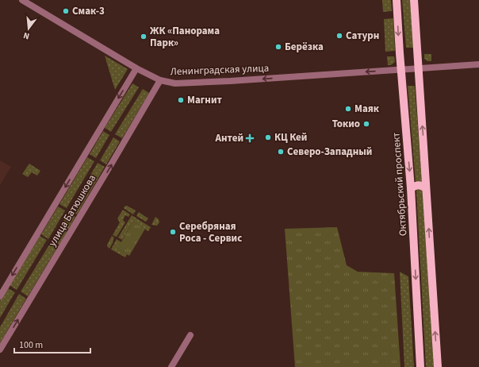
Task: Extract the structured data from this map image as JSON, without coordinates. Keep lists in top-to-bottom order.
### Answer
{
  "streets": {
    "main road": ["Октябрьский проспект"],
    "street": ["Ленинградская улица", "улица Батюшкова"]
  },
  "crossings": [
    ["Ленинградская улица", "Октябрьский проспект"],
    ["Ленинградская улица", "улица Батюшкова"]
  ],
  "one_way": ["Ленинградская улица"],
  "places": {
    "other": [
      "Смак-3",
      "Сатурн",
      "ЖК «Панорама Парк»",
      "Берёзка",
      "Магнит",
      "Маяк",
      "Токио",
      "КЦ Кей",
      "Северо-Западный",
      "Серебряная Роса - Сервис"
    ],
    "health": ["Антей"]
  },
  "scale_bar": "100 m",
  "north": "bottom"
}
